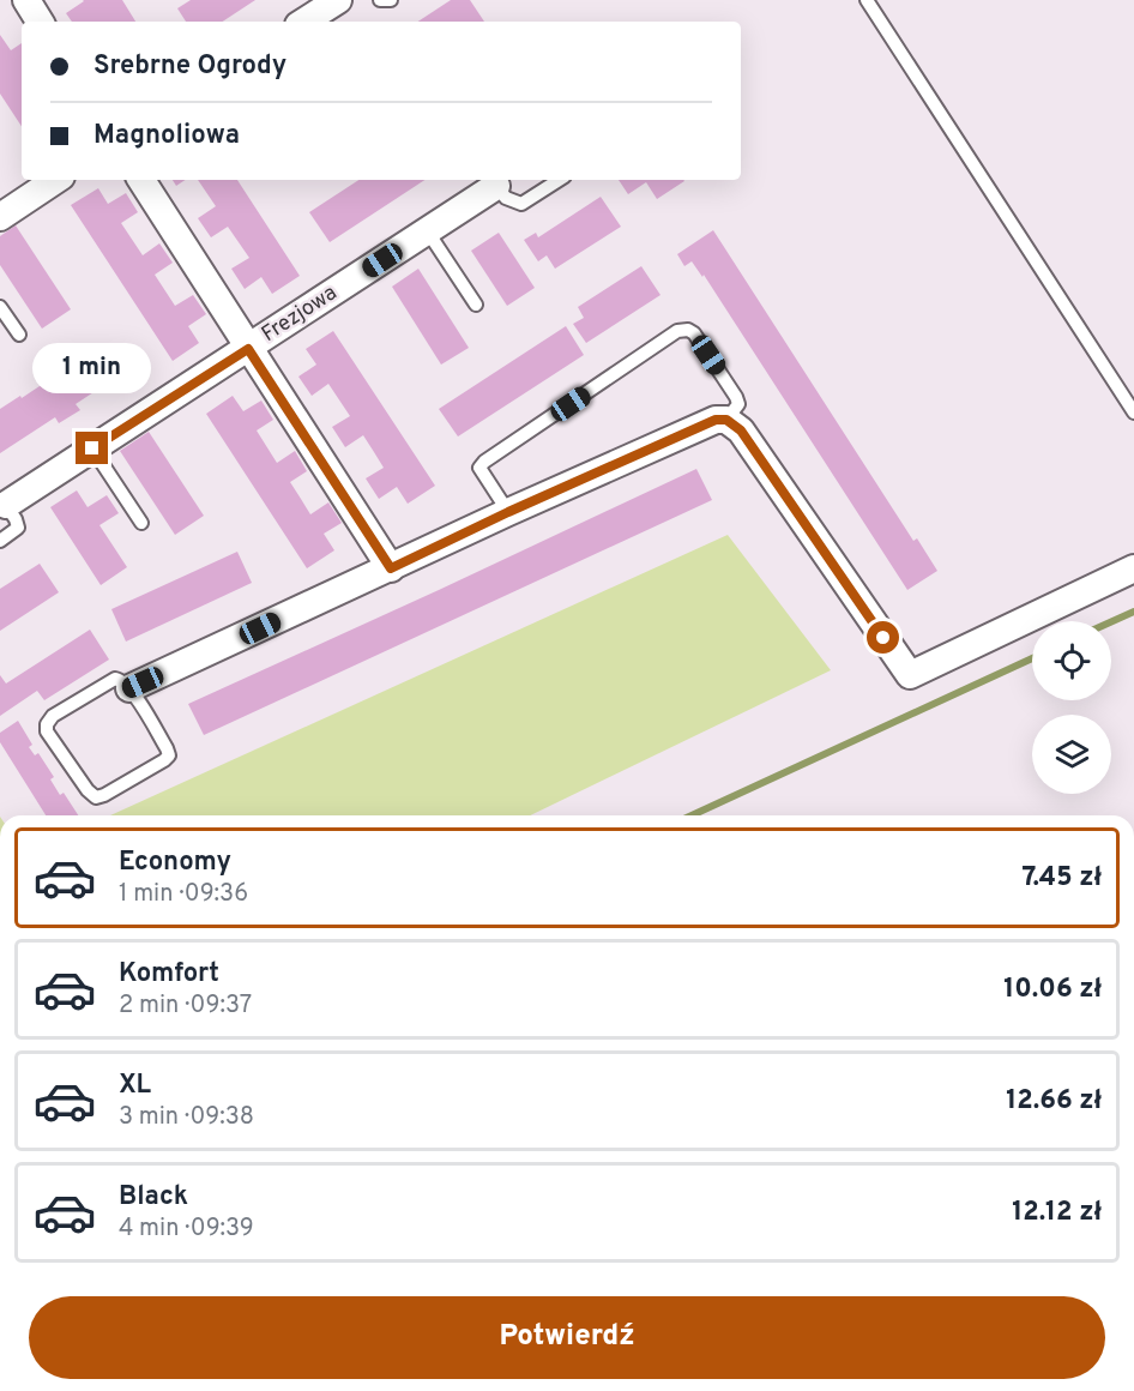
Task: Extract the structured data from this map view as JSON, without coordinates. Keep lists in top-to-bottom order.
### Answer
{
  "streets": {
    "street": ["Frezjowa"]
  },
  "page": {
    "banner": ["Srebrne Ogrody", "Magnoliowa"],
    "bubble": "1 min",
    "list": [
      {
        "name": "Economy",
        "note": "1 min · 09:36",
        "value": "7.45 zł"
      },
      {
        "name": "Komfort",
        "note": "2 min · 09:37",
        "value": "10.06 zł"
      },
      {
        "name": "XL",
        "note": "3 min · 09:38",
        "value": "12.66 zł"
      },
      {
        "name": "Black",
        "note": "4 min · 09:39",
        "value": "12.12 zł"
      }
    ],
    "buttons": "Potwierdź"
  }
}
